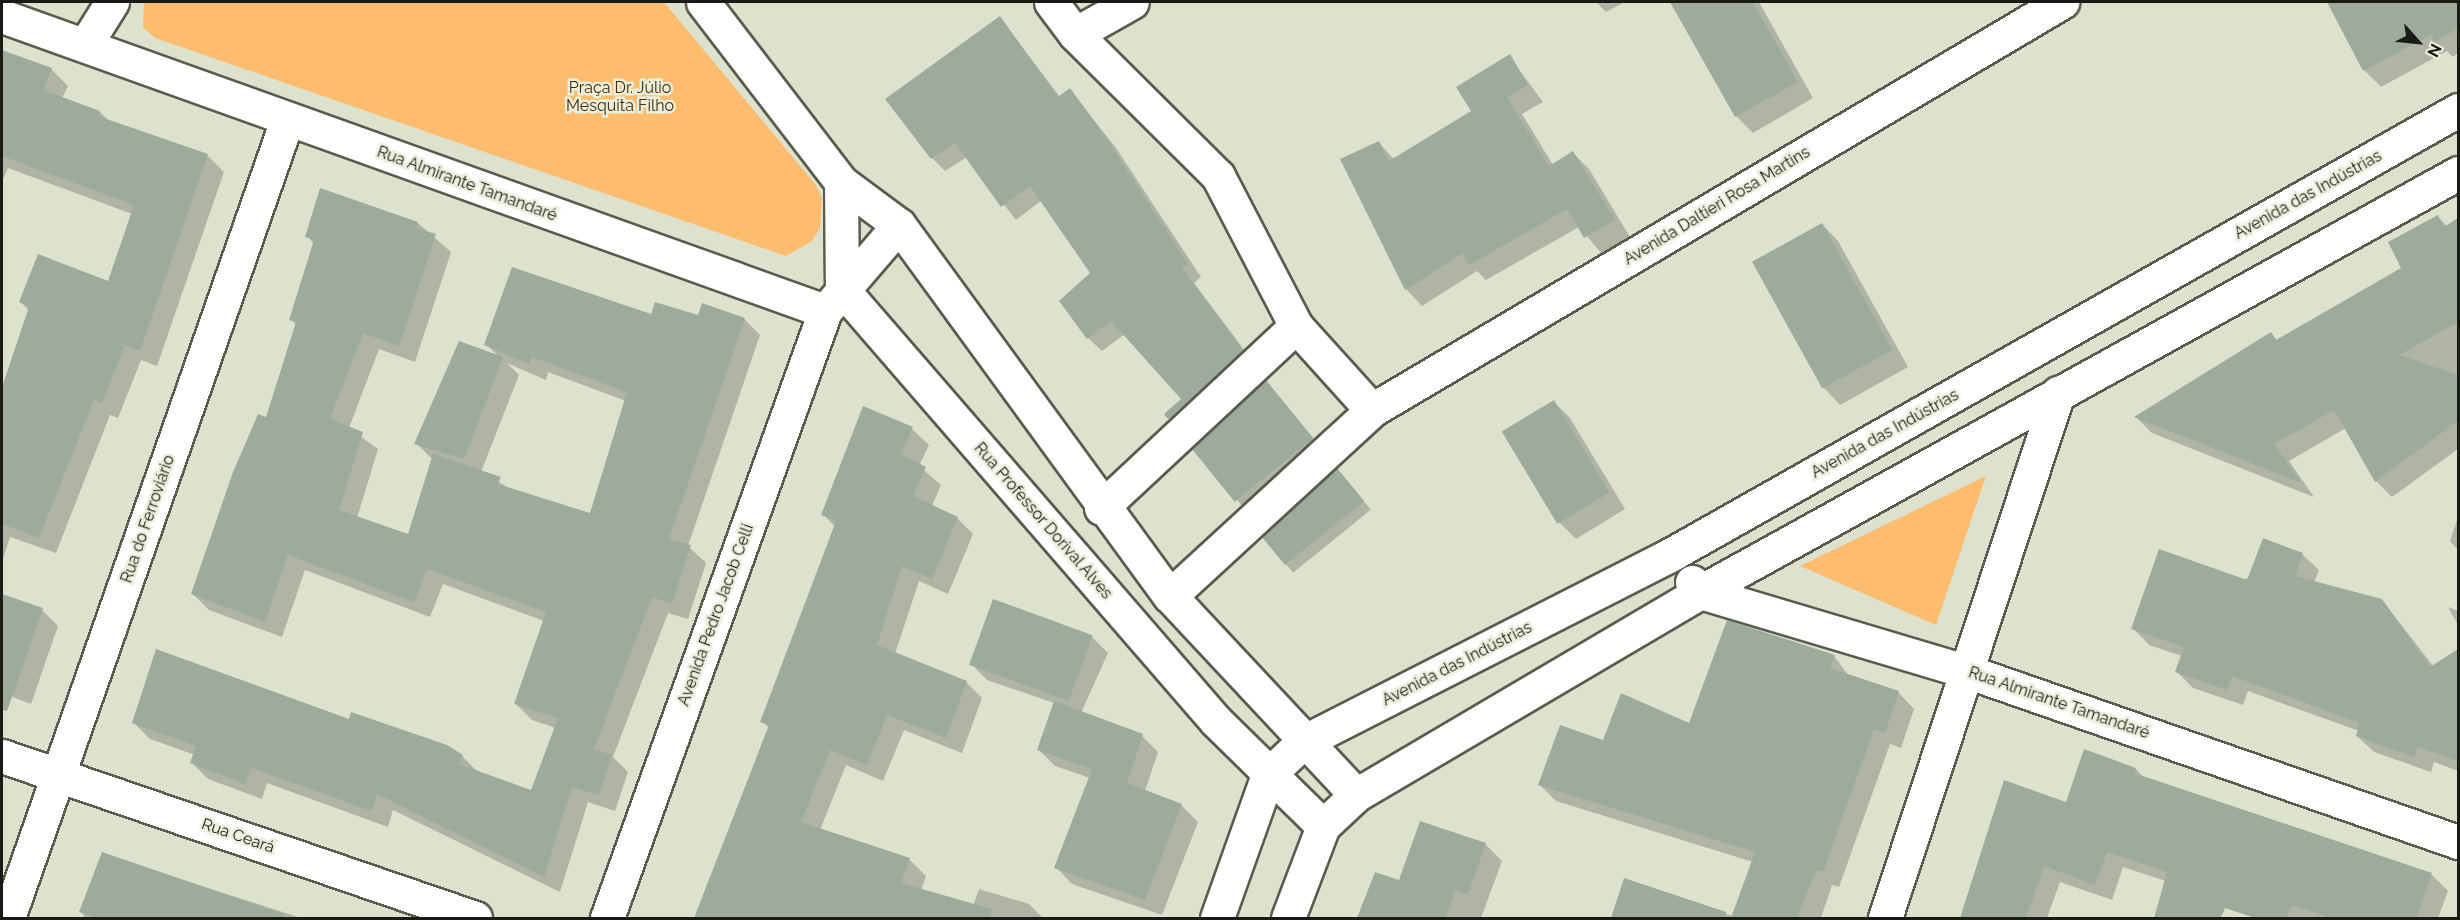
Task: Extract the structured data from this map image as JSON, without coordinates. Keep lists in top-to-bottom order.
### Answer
{
  "streets": {
    "street": [
      "Rua Almirante Tamandaré",
      "Avenida das Indústrias",
      "Avenida Daltieri Rosa Martins",
      "Rua do Ferroviário",
      "Rua Professor Dorival Alves",
      "Avenida Pedro Jacob Celli",
      "Rua Ceará"
    ]
  },
  "crossings": [
    ["Rua Almirante Tamandaré", "Rua do Ferroviário"],
    ["Rua Almirante Tamandaré", "Rua Professor Dorival Alves"],
    ["Rua Almirante Tamandaré", "Avenida Pedro Jacob Celli"],
    ["Avenida das Indústrias", "Rua Professor Dorival Alves"],
    ["Rua do Ferroviário", "Rua Ceará"],
    ["Rua Professor Dorival Alves", "Avenida Pedro Jacob Celli"]
  ],
  "parks": ["Praça Dr. Júlio Mesquita Filho"],
  "north": "bottom right"
}
